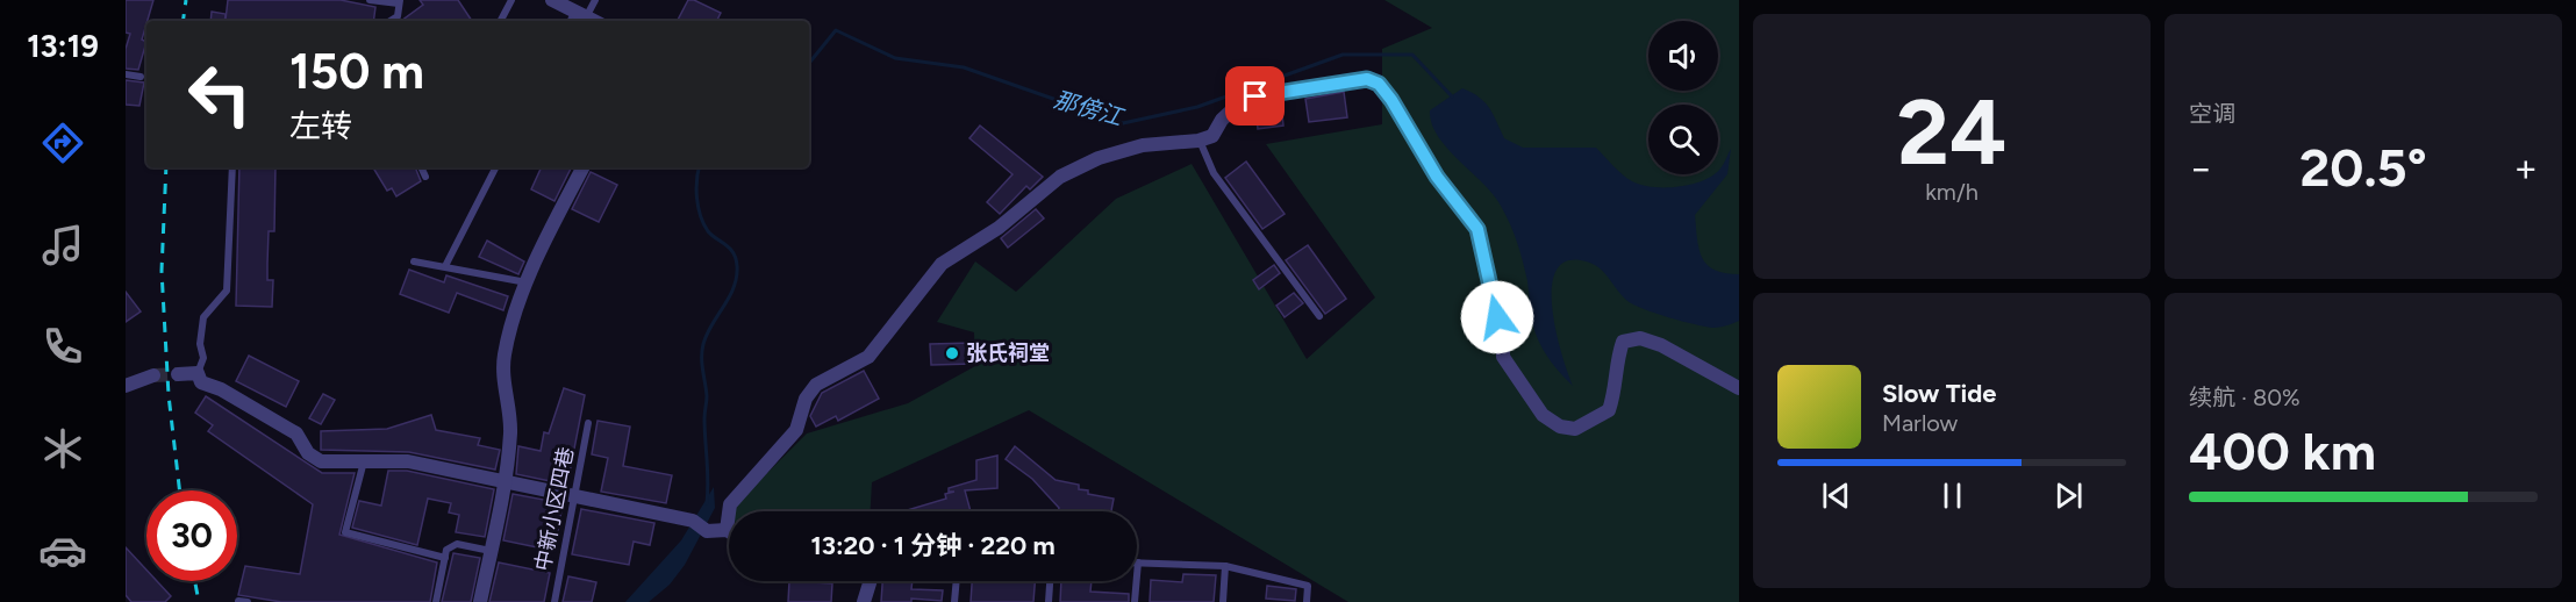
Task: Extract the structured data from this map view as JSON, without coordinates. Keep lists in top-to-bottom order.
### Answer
{
  "streets": {
    "lane": ["中新小区四巷"]
  },
  "water": ["那傍江"],
  "places": ["张氏祠堂"],
  "page": {
    "tabs": "13:19",
    "tile": [
      ["24", "km/h"],
      "空调",
      ["续航 · 80%", "400 km"]
    ],
    "turn": ["150 m", "左转"],
    "heat": ["−", "20.5°", "+"],
    "song": ["Slow Tide", "Marlow"],
    "limit": "30",
    "trip": "13:20 · 1 分钟 · 220 m"
  }
}
